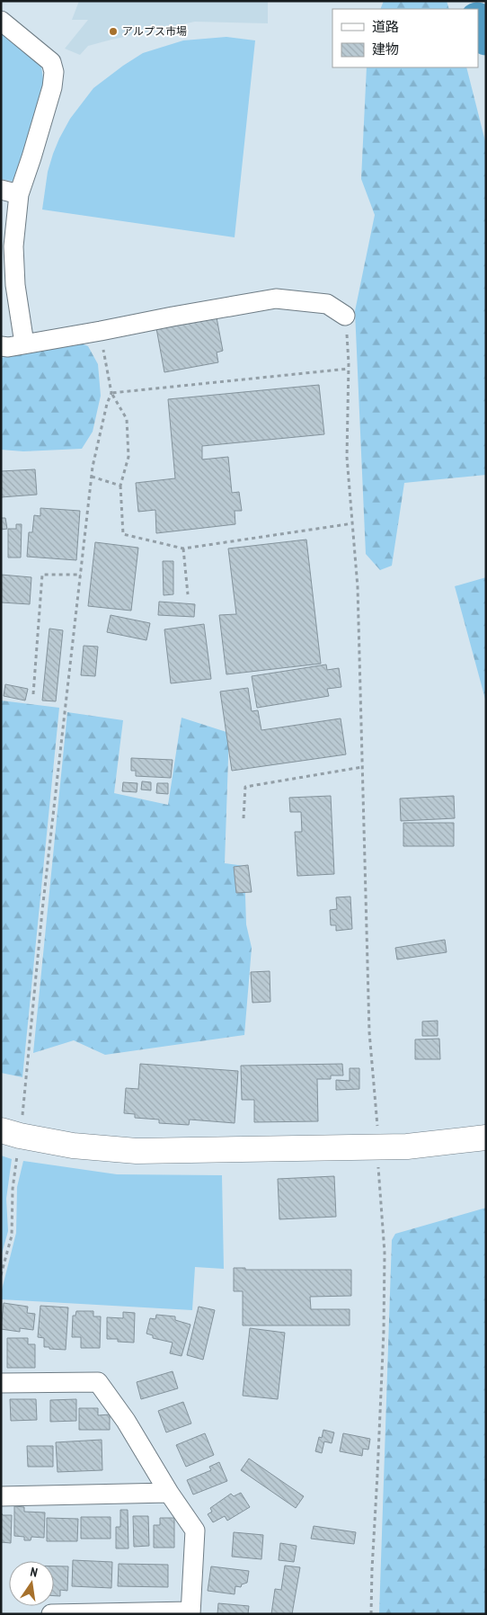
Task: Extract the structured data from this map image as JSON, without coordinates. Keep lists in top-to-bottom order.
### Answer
{
  "places": ["アルプス市場"],
  "legend": ["道路", "建物"],
  "north": "top"
}
